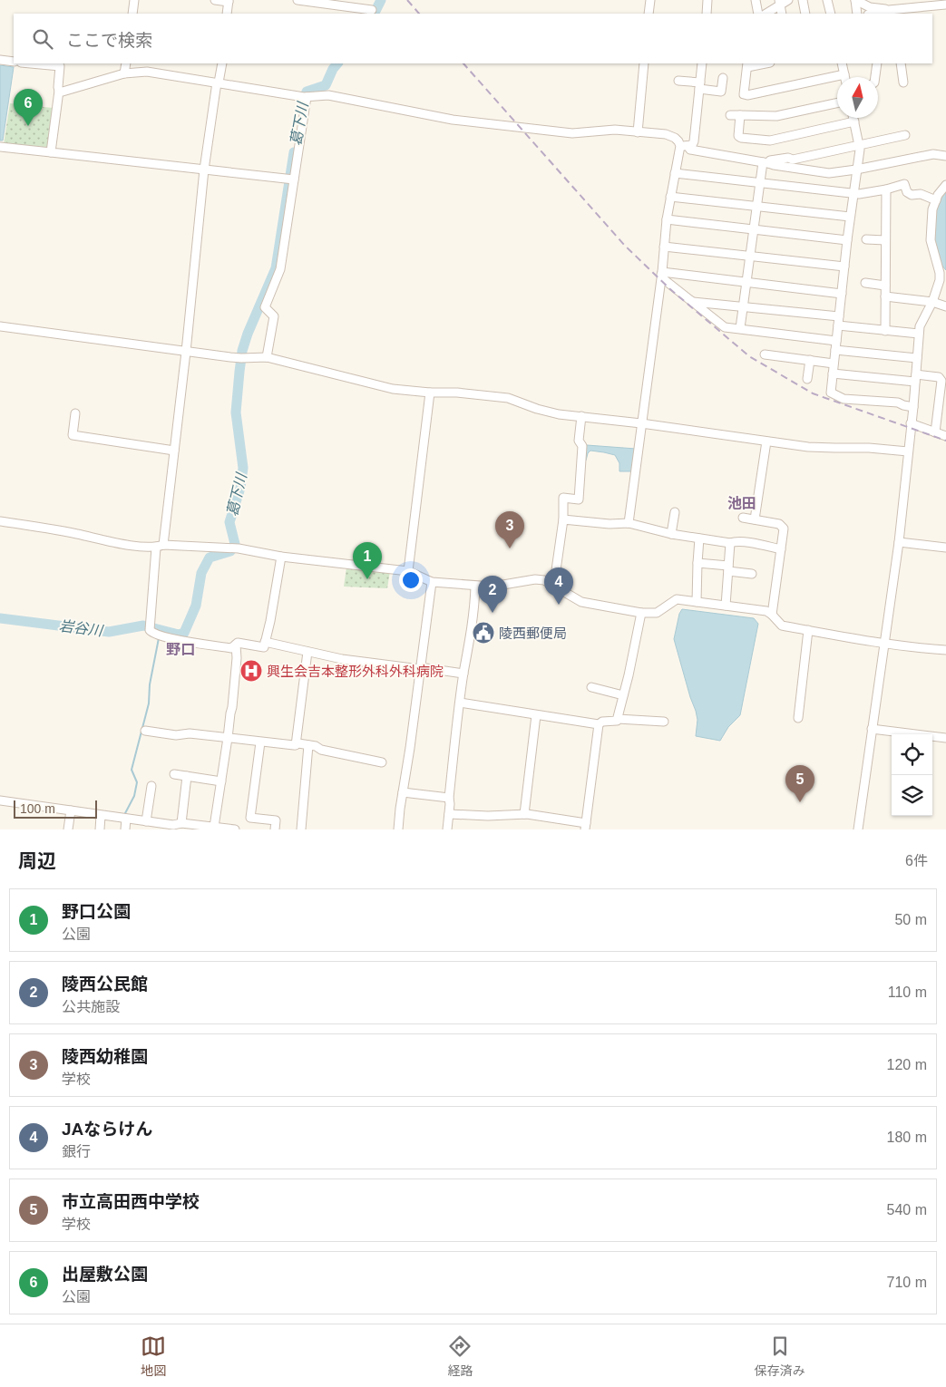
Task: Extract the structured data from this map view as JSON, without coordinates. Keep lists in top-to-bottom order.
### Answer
{
  "districts": ["池田", "野口"],
  "water": ["葛下川", "岩谷川"],
  "places": {
    "public building": ["陵西郵便局"],
    "hospital": ["興生会吉本整形外科外科病院"]
  },
  "scale_bar": "100 m",
  "north": "top",
  "page": {
    "search": "ここで検索",
    "pins": [
      "6",
      "3",
      "1",
      "4",
      "2",
      "5"
    ],
    "scale": "100 m",
    "heading": ["周辺", "6件"],
    "list": [
      {
        "mark": "1",
        "name": "野口公園",
        "note": "公園",
        "value": "50 m"
      },
      {
        "mark": "2",
        "name": "陵西公民館",
        "note": "公共施設",
        "value": "110 m"
      },
      {
        "mark": "3",
        "name": "陵西幼稚園",
        "note": "学校",
        "value": "120 m"
      },
      {
        "mark": "4",
        "name": "JAならけん",
        "note": "銀行",
        "value": "180 m"
      },
      {
        "mark": "5",
        "name": "市立高田西中学校",
        "note": "学校",
        "value": "540 m"
      },
      {
        "mark": "6",
        "name": "出屋敷公園",
        "note": "公園",
        "value": "710 m"
      }
    ],
    "nav": ["地図", "経路", "保存済み"]
  }
}
